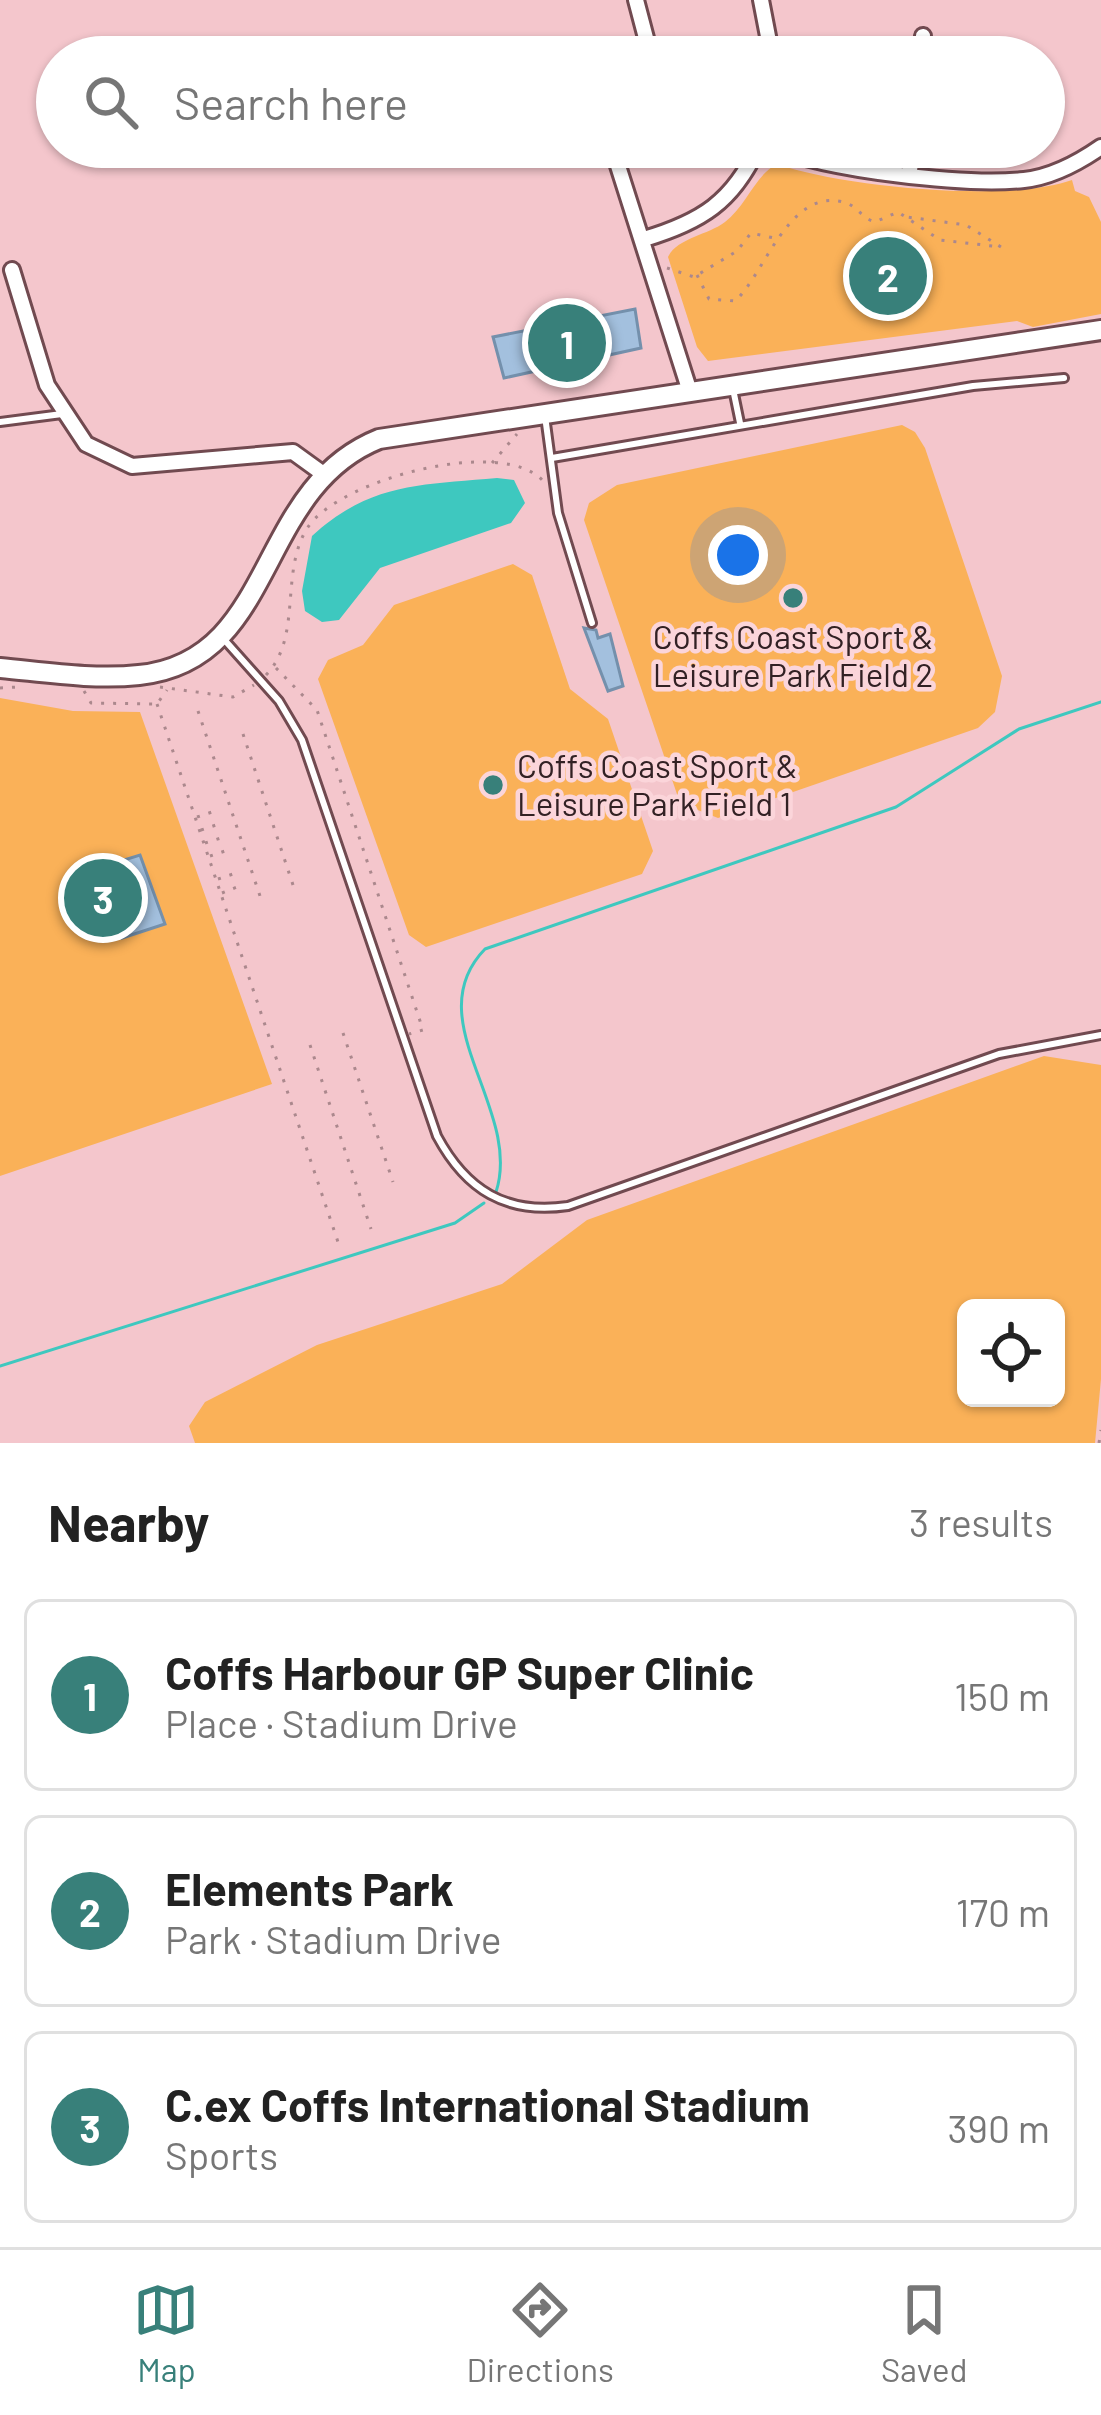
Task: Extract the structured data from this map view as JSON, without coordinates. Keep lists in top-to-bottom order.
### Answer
{
  "places": ["Coffs Coast Sport & Leisure Park Field 2", "Coffs Coast Sport & Leisure Park Field 1"],
  "page": {
    "search": "Search here",
    "pins": ["2", "1", "3"],
    "heading": ["Nearby", "3 results"],
    "list": [
      {
        "mark": "1",
        "name": "Coffs Harbour GP Super Clinic",
        "note": "Place · Stadium Drive",
        "value": "150 m"
      },
      {
        "mark": "2",
        "name": "Elements Park",
        "note": "Park · Stadium Drive",
        "value": "170 m"
      },
      {
        "mark": "3",
        "name": "C.ex Coffs International Stadium",
        "note": "Sports",
        "value": "390 m"
      }
    ],
    "nav": ["Map", "Directions", "Saved"]
  }
}
